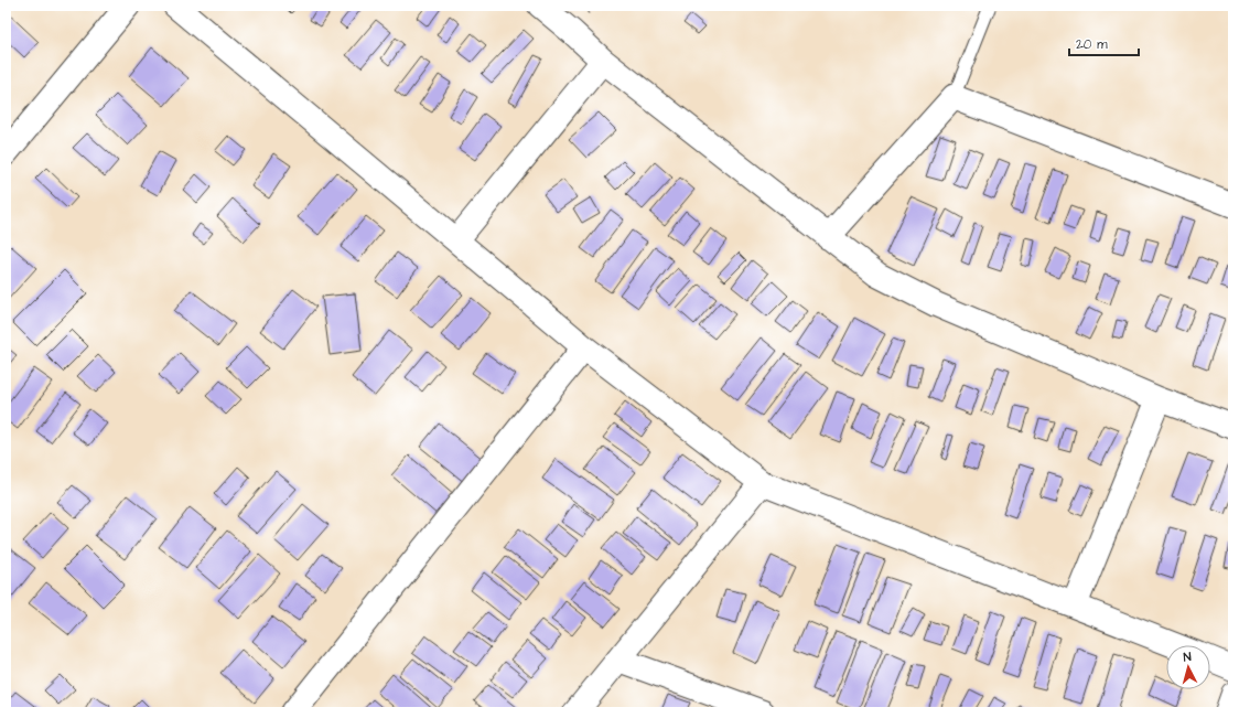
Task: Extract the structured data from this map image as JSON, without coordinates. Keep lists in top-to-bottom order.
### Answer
{
  "scale_bar": "20 m",
  "north": "top"
}
